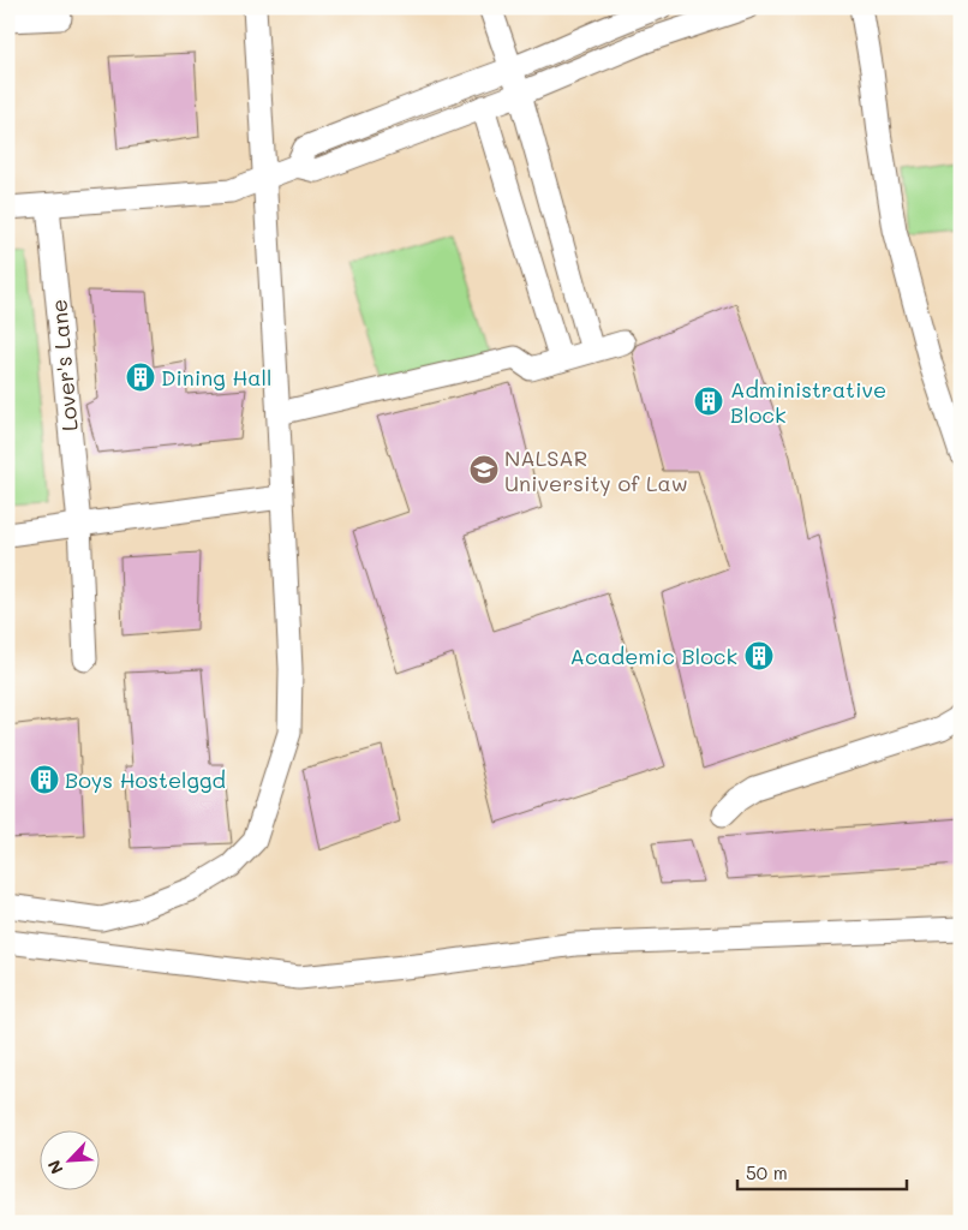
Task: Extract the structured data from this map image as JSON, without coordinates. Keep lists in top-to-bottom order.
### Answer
{
  "streets": {
    "street": ["Lover's Lane"]
  },
  "places": {
    "building": [
      "Dining Hall",
      "Administrative Block",
      "Academic Block",
      "Boys Hostelggd"
    ],
    "school or university": ["NALSAR University of Law"]
  },
  "scale_bar": "50 m",
  "north": "bottom left"
}
